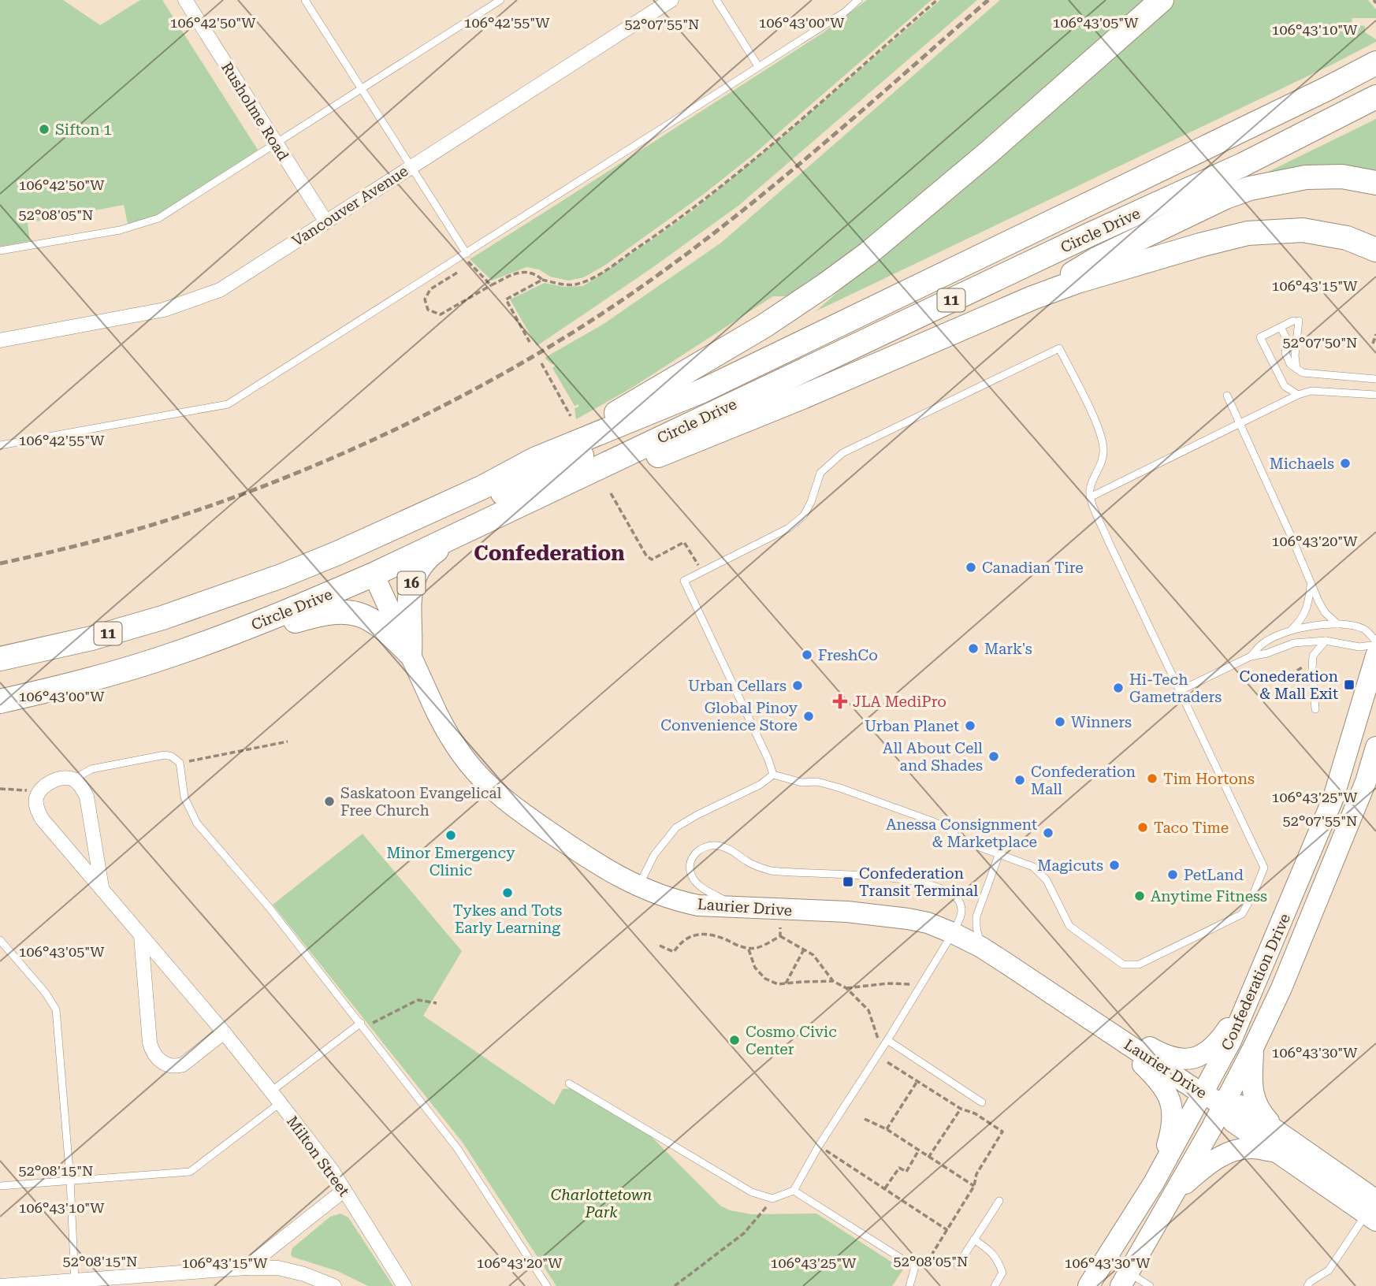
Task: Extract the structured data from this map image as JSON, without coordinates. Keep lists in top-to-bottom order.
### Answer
{
  "streets": {
    "highway": ["Circle Drive", "11", "16"],
    "main road": ["Laurier Drive", "Confederation Drive"],
    "street": ["Rusholme Road", "Vancouver Avenue", "Milton Street"]
  },
  "crossings": [
    ["Rusholme Road", "Vancouver Avenue"],
    ["Circle Drive", "16"],
    ["Circle Drive", "Laurier Drive"],
    ["16", "Laurier Drive"],
    ["Laurier Drive", "Confederation Drive"]
  ],
  "districts": ["Confederation"],
  "parks": ["Charlottetown Park"],
  "places": {
    "other": [
      "Sifton 1",
      "Michaels",
      "Canadian Tire",
      "Mark's",
      "FreshCo",
      "Urban Cellars",
      "Hi-Tech Gametraders",
      "Global Pinoy Convenience Store",
      "Winners",
      "Urban Planet",
      "All About Cell and Shades",
      "Tim Hortons",
      "Confederation Mall",
      "Saskatoon Evangelical Free Church",
      "Taco Time",
      "Anessa Consignment & Marketplace",
      "Minor Emergency Clinic",
      "Magicuts",
      "PetLand",
      "Tykes and Tots Early Learning",
      "Anytime Fitness",
      "Cosmo Civic Center"
    ],
    "transit": ["Conederation & Mall Exit", "Confederation Transit Terminal"],
    "health": ["JLA MediPro"]
  },
  "coordinates": [
    "106°42'50\"W",
    "106°42'55\"W",
    "106°43'00\"W",
    "106°43'05\"W",
    "52°07'55\"N",
    "106°43'10\"W",
    "52°08'05\"N",
    "106°43'15\"W",
    "52°07'50\"N",
    "106°43'20\"W",
    "106°43'25\"W",
    "106°43'30\"W",
    "52°08'15\"N"
  ]
}
